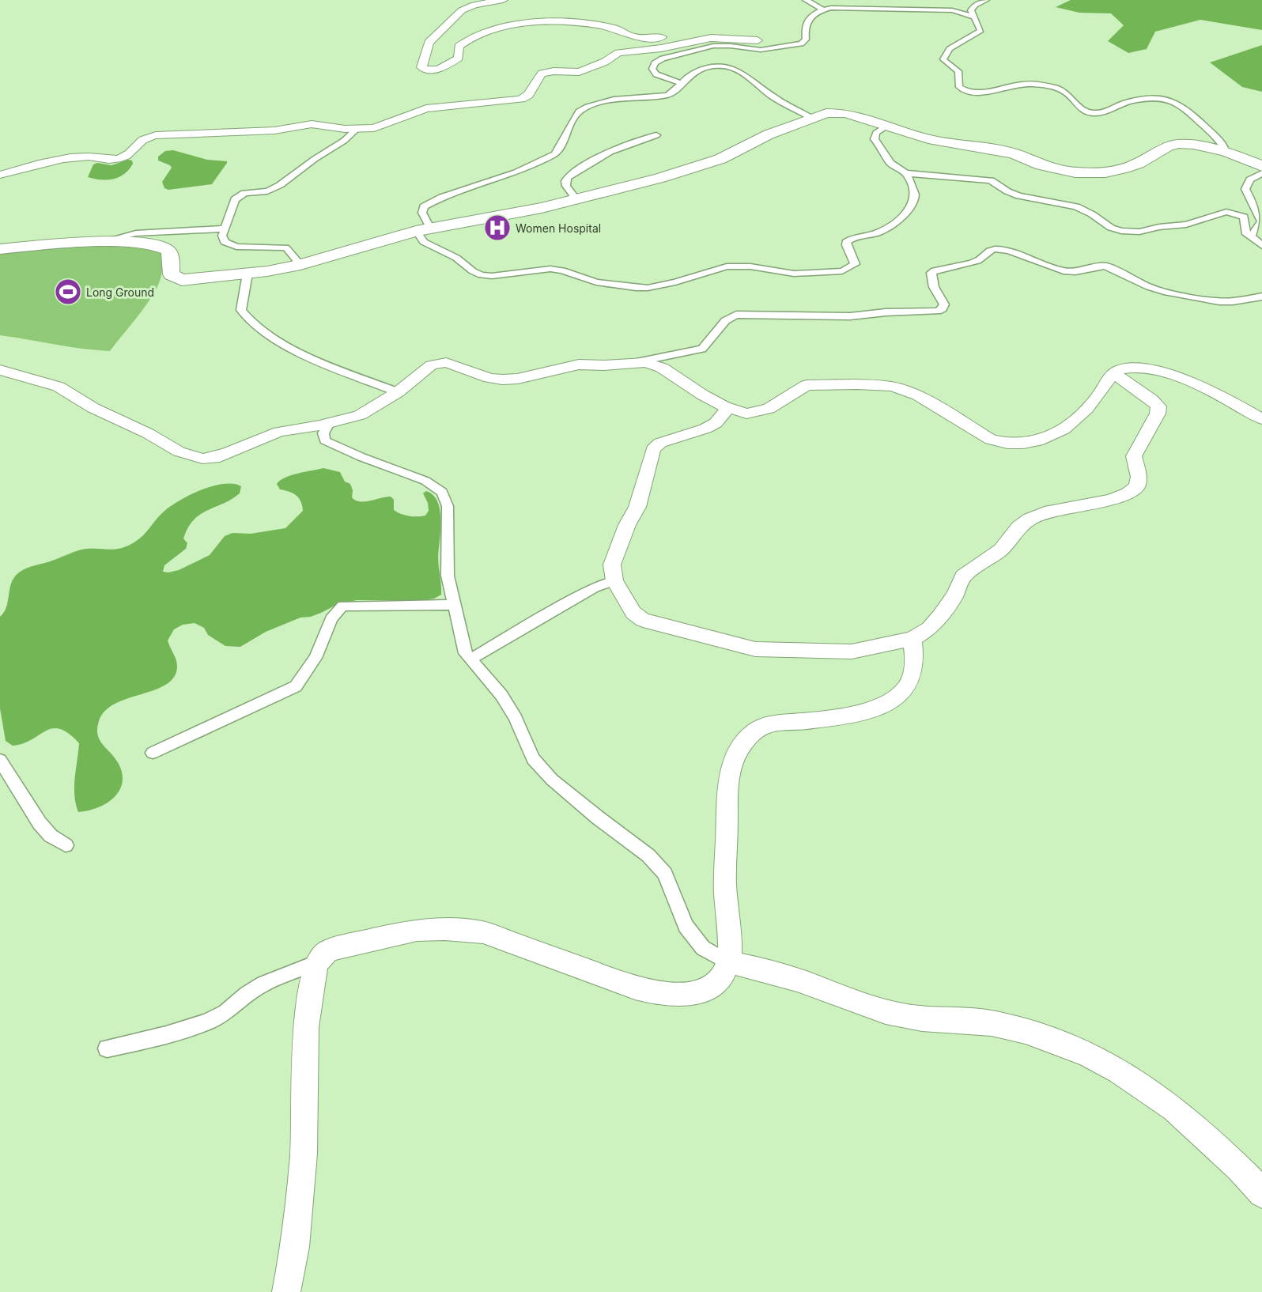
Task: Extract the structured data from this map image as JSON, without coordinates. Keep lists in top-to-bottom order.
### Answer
{
  "places": {
    "hospital": ["Women Hospital"],
    "sports": ["Long Ground"]
  }
}
